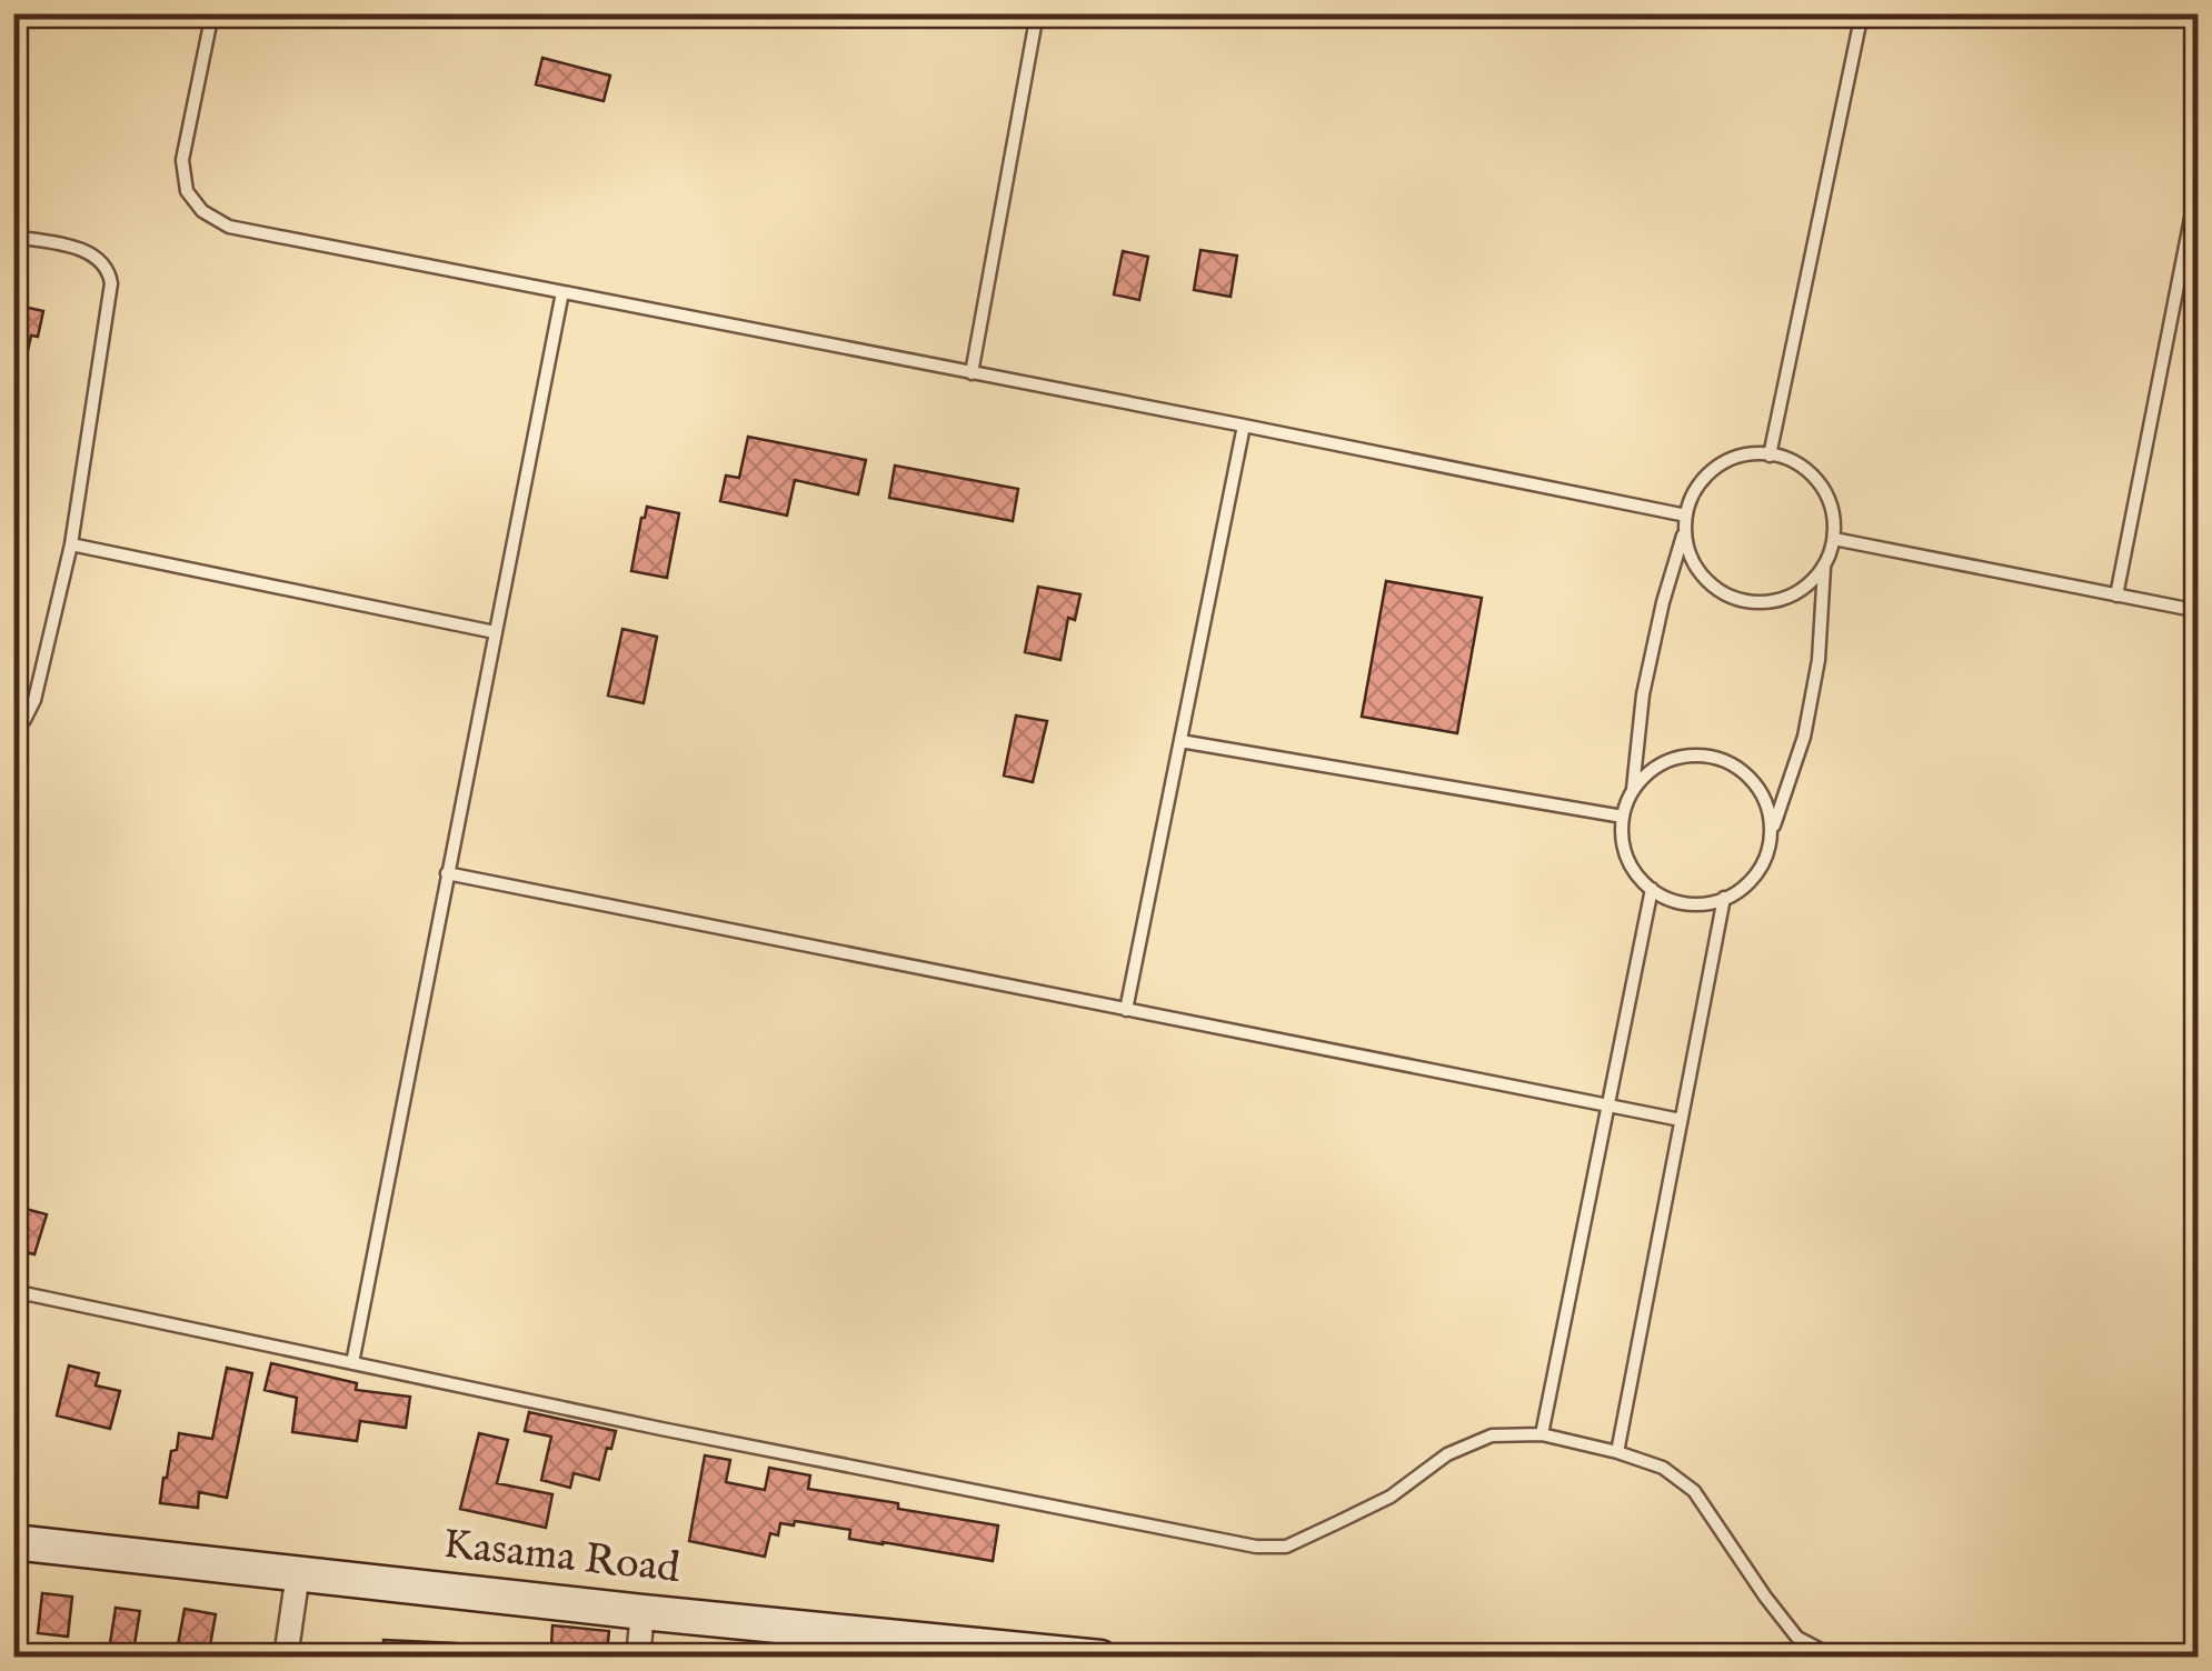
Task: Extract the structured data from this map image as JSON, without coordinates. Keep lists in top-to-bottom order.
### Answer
{
  "streets": {
    "street": ["Kasama Road"]
  }
}
